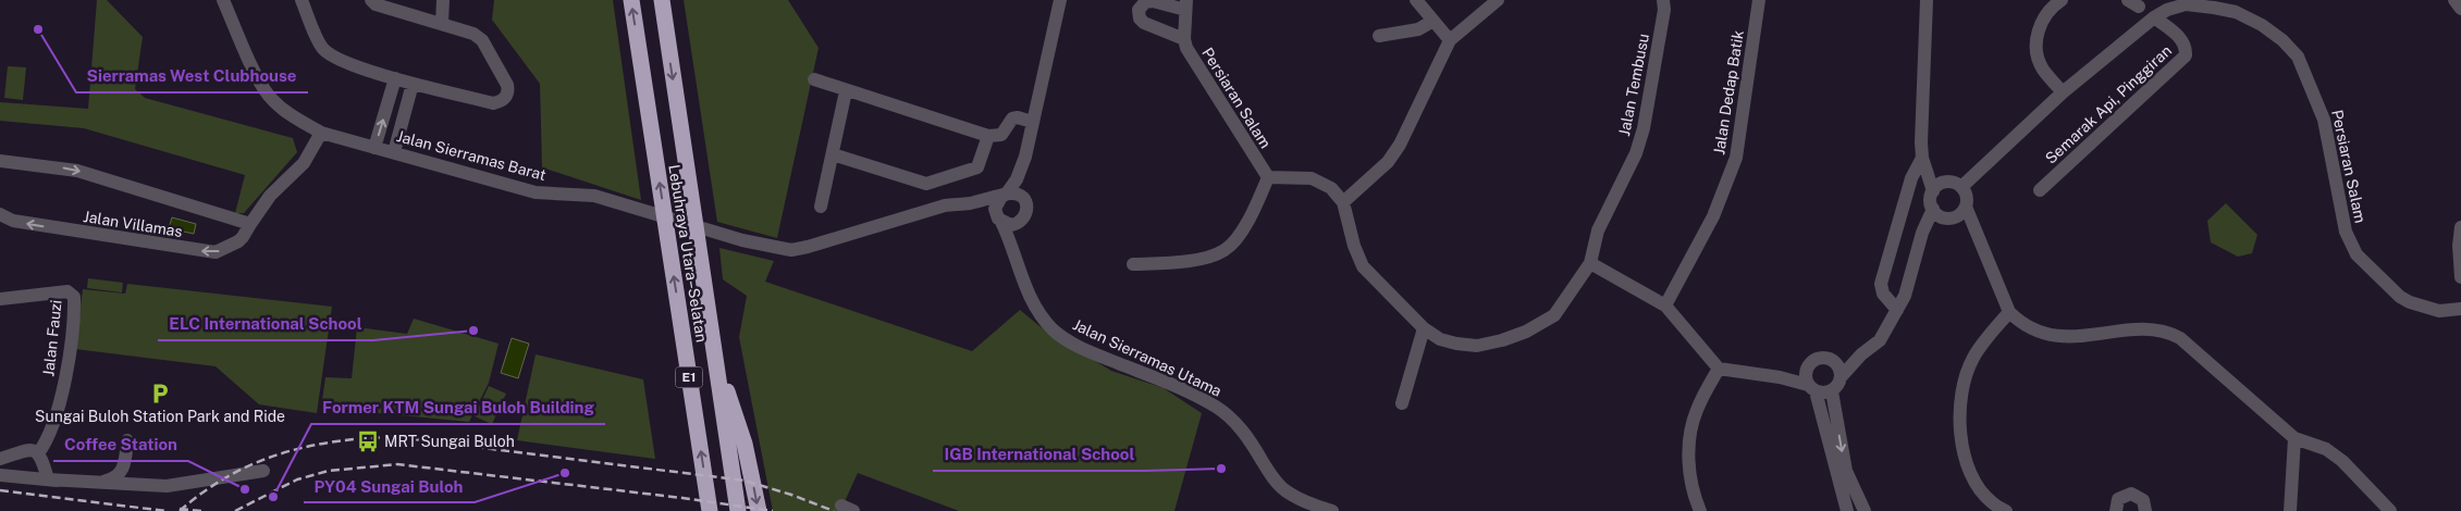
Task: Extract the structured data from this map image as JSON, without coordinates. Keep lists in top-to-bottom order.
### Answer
{
  "streets": {
    "highway": ["Lebuhraya Utara–Selatan", "E1"],
    "street": [
      "Jalan Tembusu",
      "Jalan Dedap Batik",
      "Persiaran Salam",
      "Semarak Api, Pinggiran",
      "Jalan Sierramas Barat",
      "Jalan Villamas",
      "Jalan Fauzi",
      "Jalan Sierramas Utama"
    ]
  },
  "crossings": [
    ["Persiaran Salam", "Semarak Api, Pinggiran"],
    ["Jalan Sierramas Barat", "Jalan Villamas"],
    ["Jalan Sierramas Barat", "Jalan Sierramas Utama"]
  ],
  "places": {
    "other": [
      "Sierramas West Clubhouse",
      "ELC International School",
      "IGB International School",
      "PY04 Sungai Buloh",
      "Coffee Station",
      "Former KTM Sungai Buloh Building"
    ],
    "parking": ["Sungai Buloh Station Park and Ride"],
    "bus stop": ["MRT Sungai Buloh"]
  }
}
